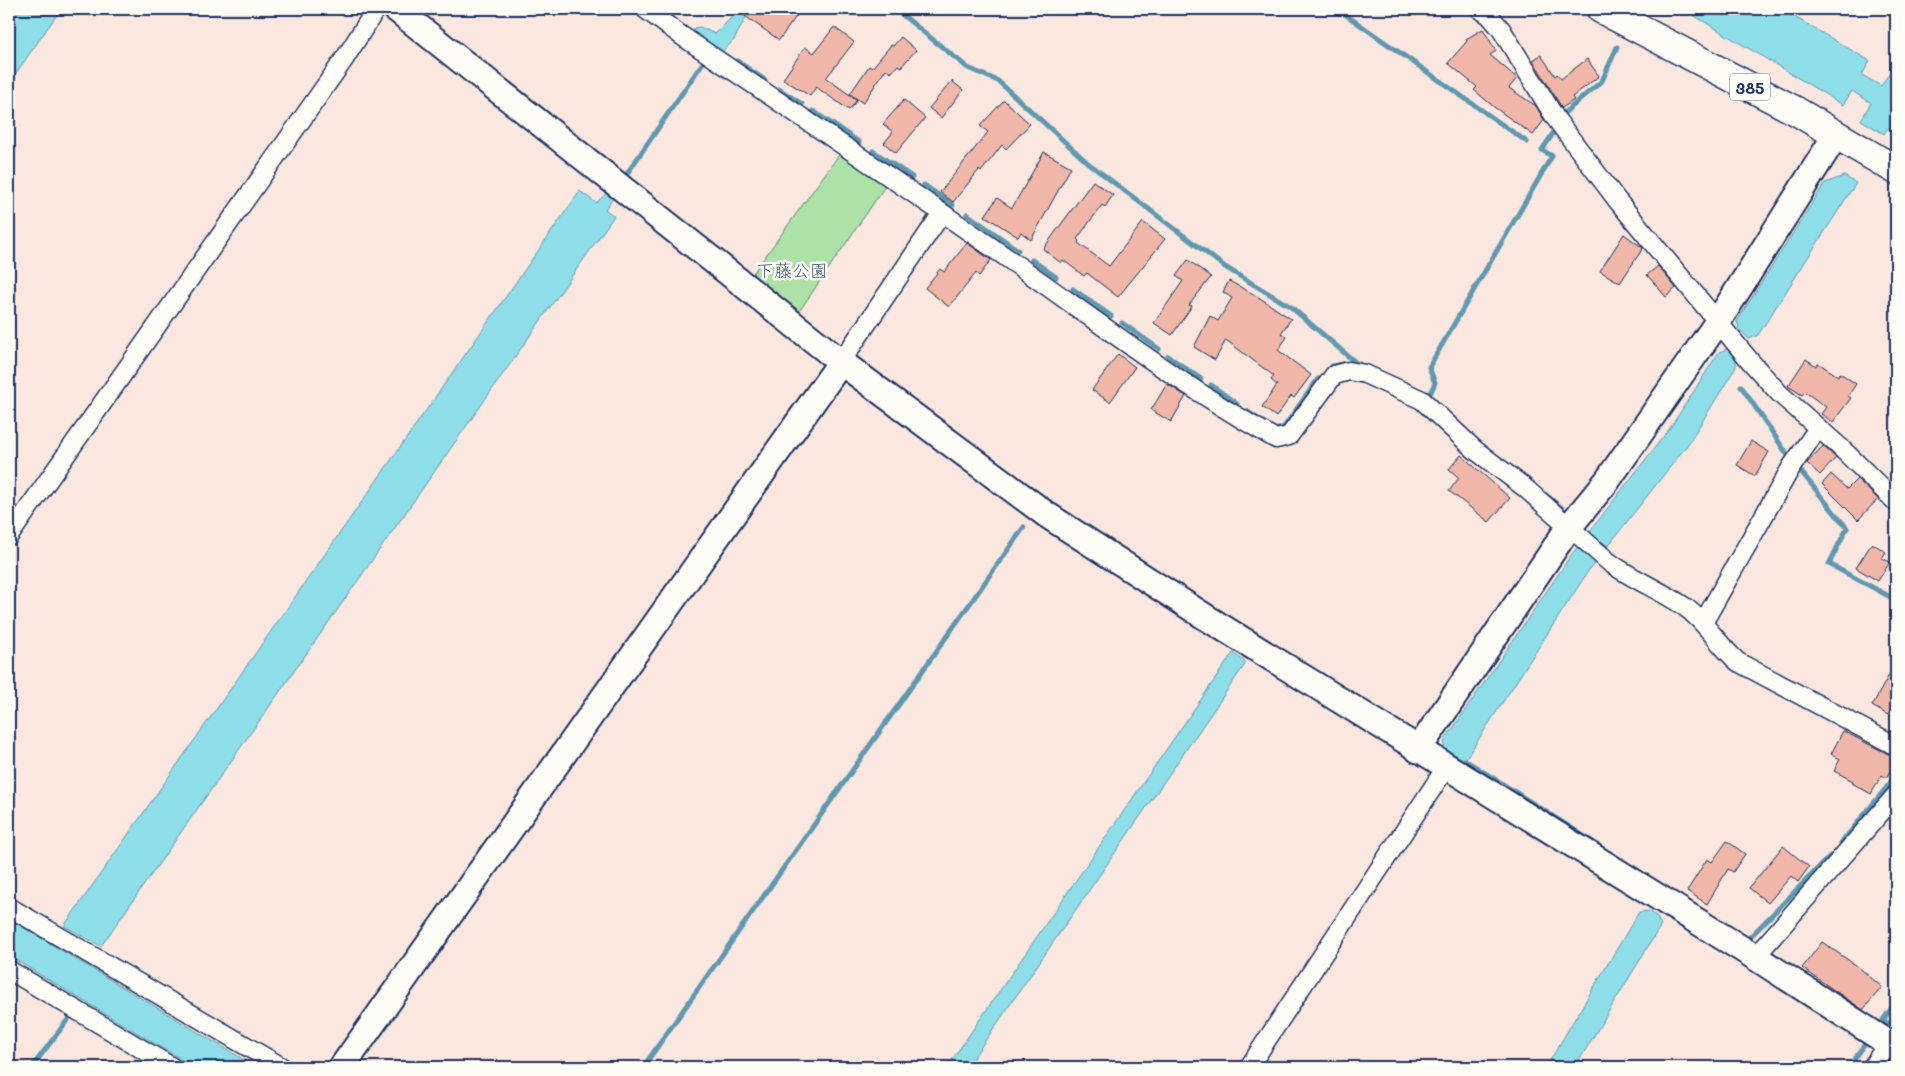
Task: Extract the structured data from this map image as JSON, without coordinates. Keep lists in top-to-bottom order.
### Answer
{
  "streets": {
    "highway": ["385"]
  },
  "parks": ["下藤公園"]
}
